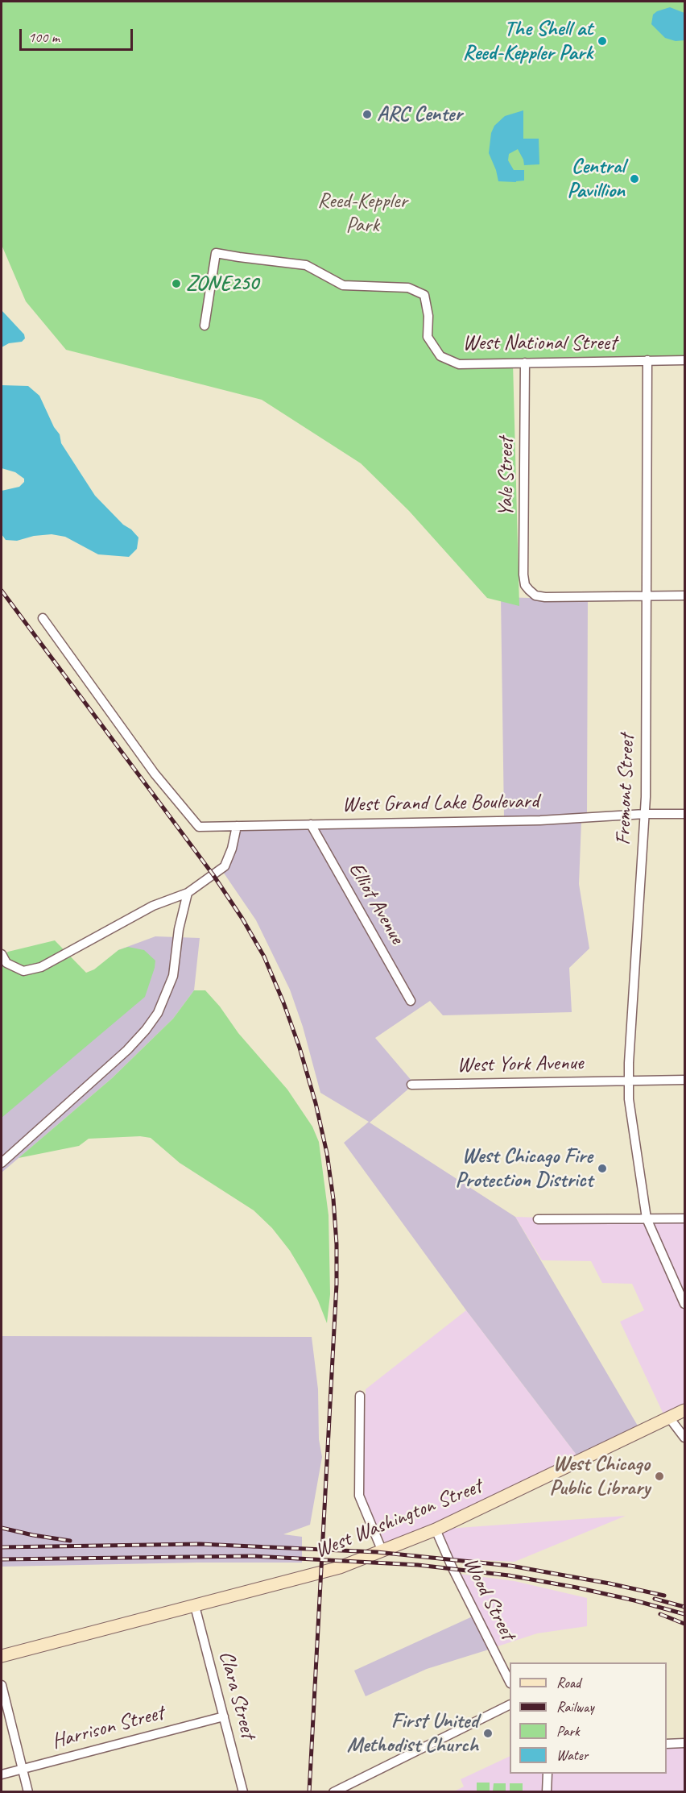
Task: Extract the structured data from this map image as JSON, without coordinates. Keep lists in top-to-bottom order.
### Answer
{
  "streets": {
    "main road": ["West Washington Street"],
    "street": [
      "West National Street",
      "Yale Street",
      "Fremont Street",
      "West Grand Lake Boulevard",
      "Elliot Avenue",
      "West York Avenue",
      "Wood Street",
      "Clara Street",
      "Harrison Street"
    ]
  },
  "crossings": [
    ["West National Street", "Yale Street"],
    ["West National Street", "Fremont Street"],
    ["Yale Street", "Fremont Street"],
    ["Fremont Street", "West Grand Lake Boulevard"],
    ["Fremont Street", "West York Avenue"],
    ["West Grand Lake Boulevard", "Elliot Avenue"],
    ["West Washington Street", "Wood Street"],
    ["West Washington Street", "Clara Street"],
    ["Clara Street", "Harrison Street"]
  ],
  "parks": ["Reed-Keppler Park"],
  "places": [
    "The Shell at Reed-Keppler Park",
    "ARC Center",
    "Central Pavillion",
    "ZONE250",
    "West Chicago Fire Protection District",
    "West Chicago Public Library",
    "First United Methodist Church"
  ],
  "legend": [
    "Road",
    "Railway",
    "Park",
    "Water"
  ],
  "scale_bar": "100 m"
}
